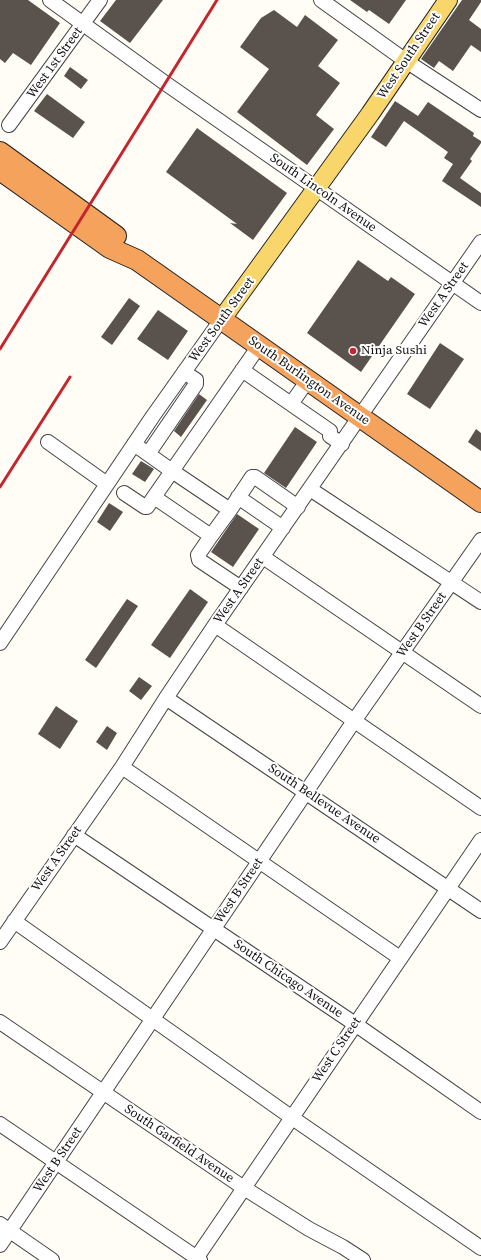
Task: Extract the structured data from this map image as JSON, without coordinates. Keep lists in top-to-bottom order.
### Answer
{
  "streets": {
    "highway": ["South Burlington Avenue"],
    "main road": ["West South Street"],
    "street": [
      "West 1st Street",
      "South Lincoln Avenue",
      "West A Street",
      "West B Street",
      "South Bellevue Avenue",
      "South Chicago Avenue",
      "West C Street",
      "South Garfield Avenue"
    ]
  },
  "crossings": [
    ["West South Street", "South Lincoln Avenue"],
    ["West South Street", "South Burlington Avenue"],
    ["West 1st Street", "South Lincoln Avenue"],
    ["South Lincoln Avenue", "West A Street"],
    ["West A Street", "South Burlington Avenue"],
    ["West A Street", "South Bellevue Avenue"],
    ["West A Street", "South Chicago Avenue"],
    ["West B Street", "South Bellevue Avenue"],
    ["West B Street", "South Chicago Avenue"],
    ["West B Street", "South Garfield Avenue"],
    ["South Bellevue Avenue", "West C Street"],
    ["South Chicago Avenue", "West C Street"],
    ["West C Street", "South Garfield Avenue"]
  ],
  "places": ["Ninja Sushi"]
}
